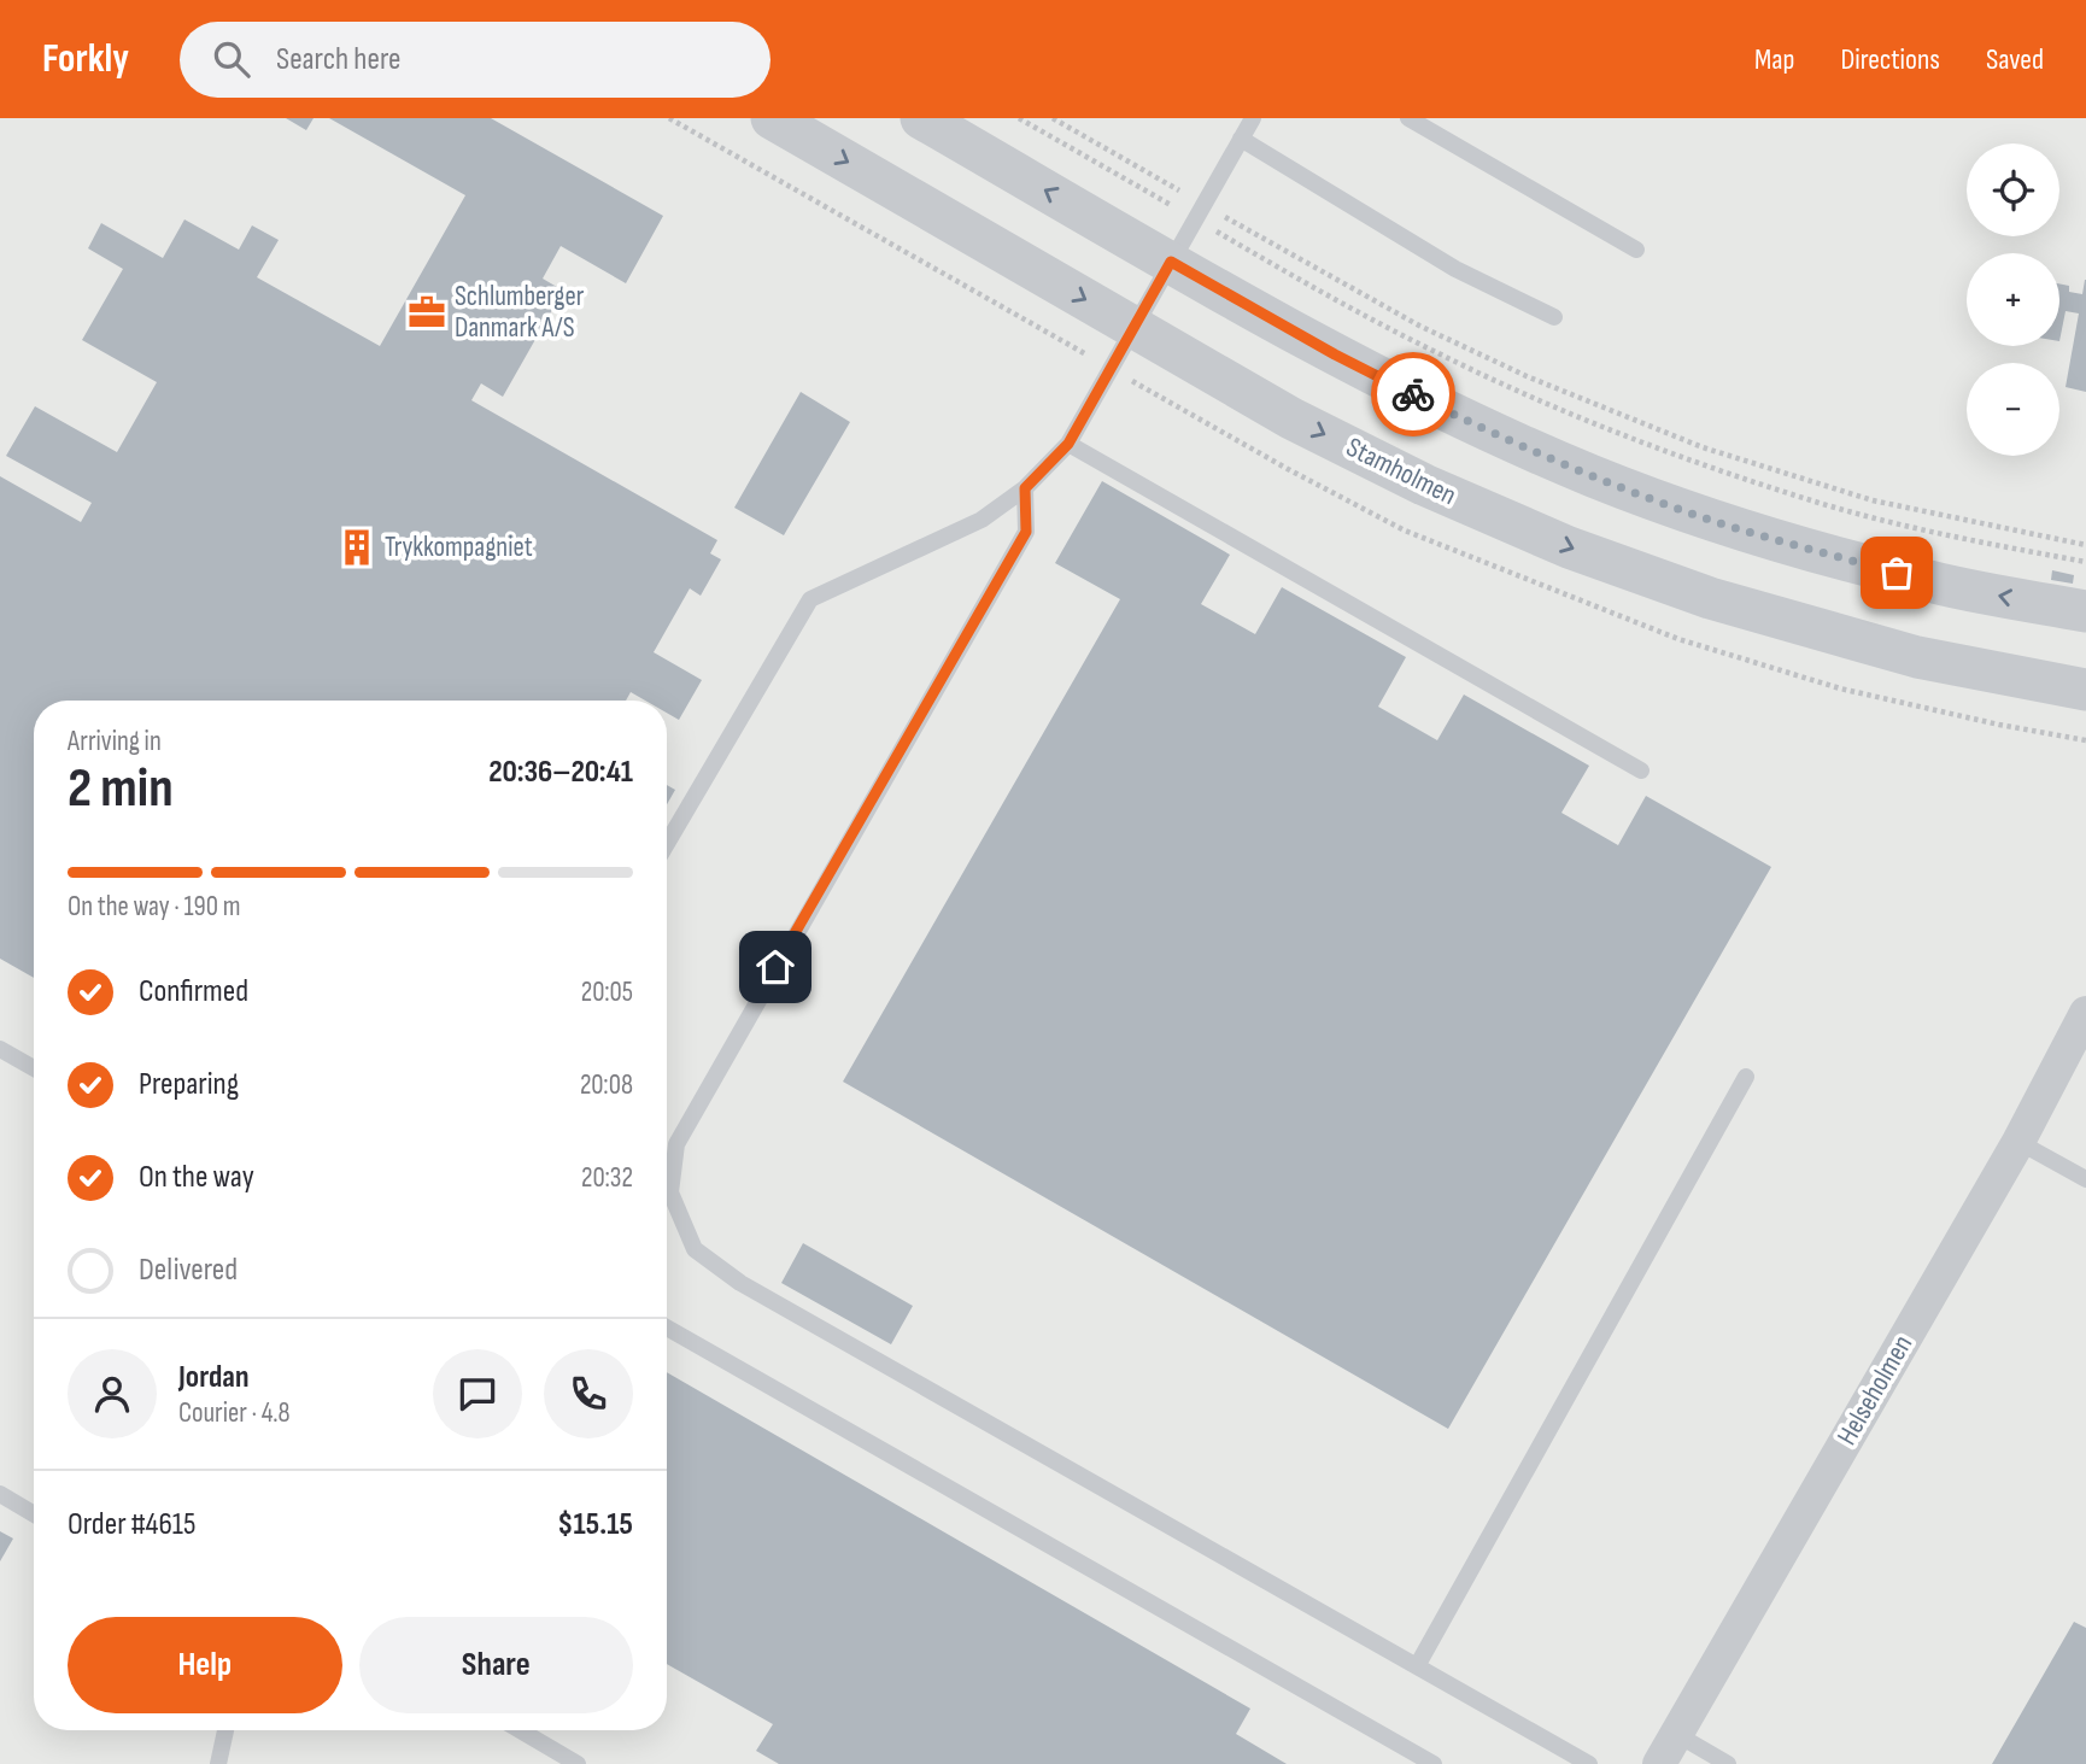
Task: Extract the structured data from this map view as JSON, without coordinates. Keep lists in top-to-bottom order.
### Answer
{
  "streets": {
    "street": ["Stamholmen", "Helseholmen"]
  },
  "places": {
    "office": ["Schlumberger Danmark A/S"],
    "building": ["Trykkompagniet"]
  },
  "page": {
    "header": "Forkly",
    "search": "Search here",
    "nav": ["Map", "Directions", "Saved"],
    "map_buttons": ["+", "−"],
    "heading": ["2 min", "Arriving in", "20:36–20:41"],
    "panel": [
      "Jordan",
      "Courier · 4.8",
      "Order #4615",
      "$15.15"
    ],
    "bar": "On the way · 190 m",
    "list": [
      ["Confirmed", "20:05"],
      ["Preparing", "20:08"],
      ["On the way", "20:32"],
      "Delivered"
    ],
    "buttons": ["Help", "Share"]
  }
}
